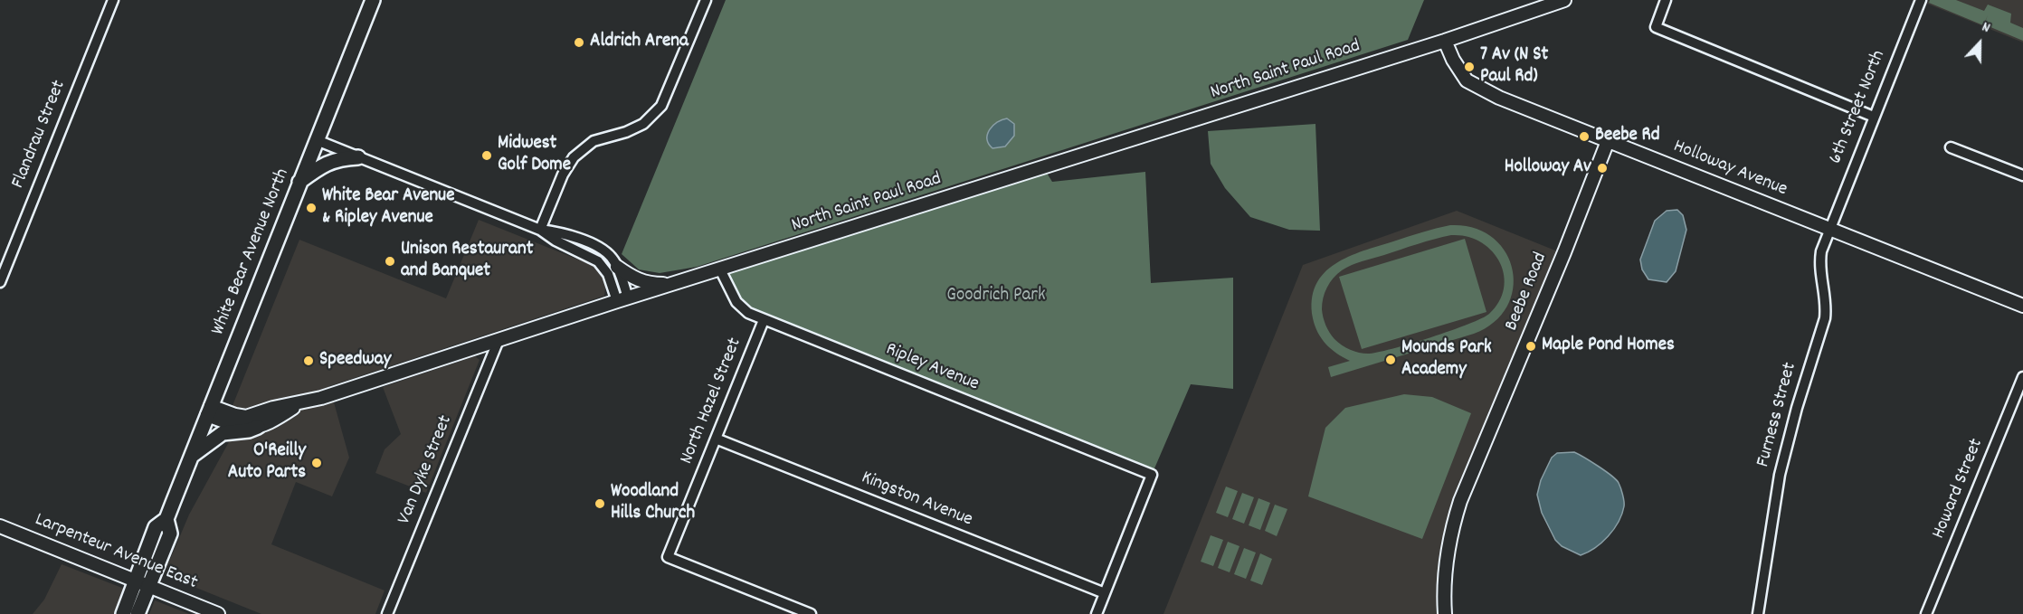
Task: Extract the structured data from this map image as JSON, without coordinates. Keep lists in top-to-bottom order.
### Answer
{
  "streets": {
    "main road": ["White Bear Avenue North"],
    "street": [
      "North Saint Paul Road",
      "6th Street North",
      "Flandrau Street",
      "Holloway Avenue",
      "Beebe Road",
      "Ripley Avenue",
      "North Hazel Street",
      "Furness Street",
      "Van Dyke Street",
      "Howard Street",
      "Kingston Avenue",
      "Larpenteur Avenue East"
    ]
  },
  "crossings": [
    ["North Saint Paul Road", "Holloway Avenue"],
    ["North Saint Paul Road", "White Bear Avenue North"],
    ["North Saint Paul Road", "Ripley Avenue"],
    ["North Saint Paul Road", "Van Dyke Street"],
    ["6th Street North", "Holloway Avenue"],
    ["6th Street North", "Furness Street"],
    ["Holloway Avenue", "Beebe Road"],
    ["Holloway Avenue", "Furness Street"],
    ["White Bear Avenue North", "Larpenteur Avenue East"],
    ["Ripley Avenue", "North Hazel Street"],
    ["Ripley Avenue", "Kingston Avenue"],
    ["North Hazel Street", "Kingston Avenue"]
  ],
  "parks": ["Goodrich Park"],
  "places": [
    "Aldrich Arena",
    "7 Av (N St Paul Rd)",
    "Beebe Rd",
    "Midwest Golf Dome",
    "Holloway Av",
    "White Bear Avenue & Ripley Avenue",
    "Unison Restaurant and Banquet",
    "Maple Pond Homes",
    "Mounds Park Academy",
    "Speedway",
    "O'Reilly Auto Parts",
    "Woodland Hills Church"
  ],
  "north": "top"
}
